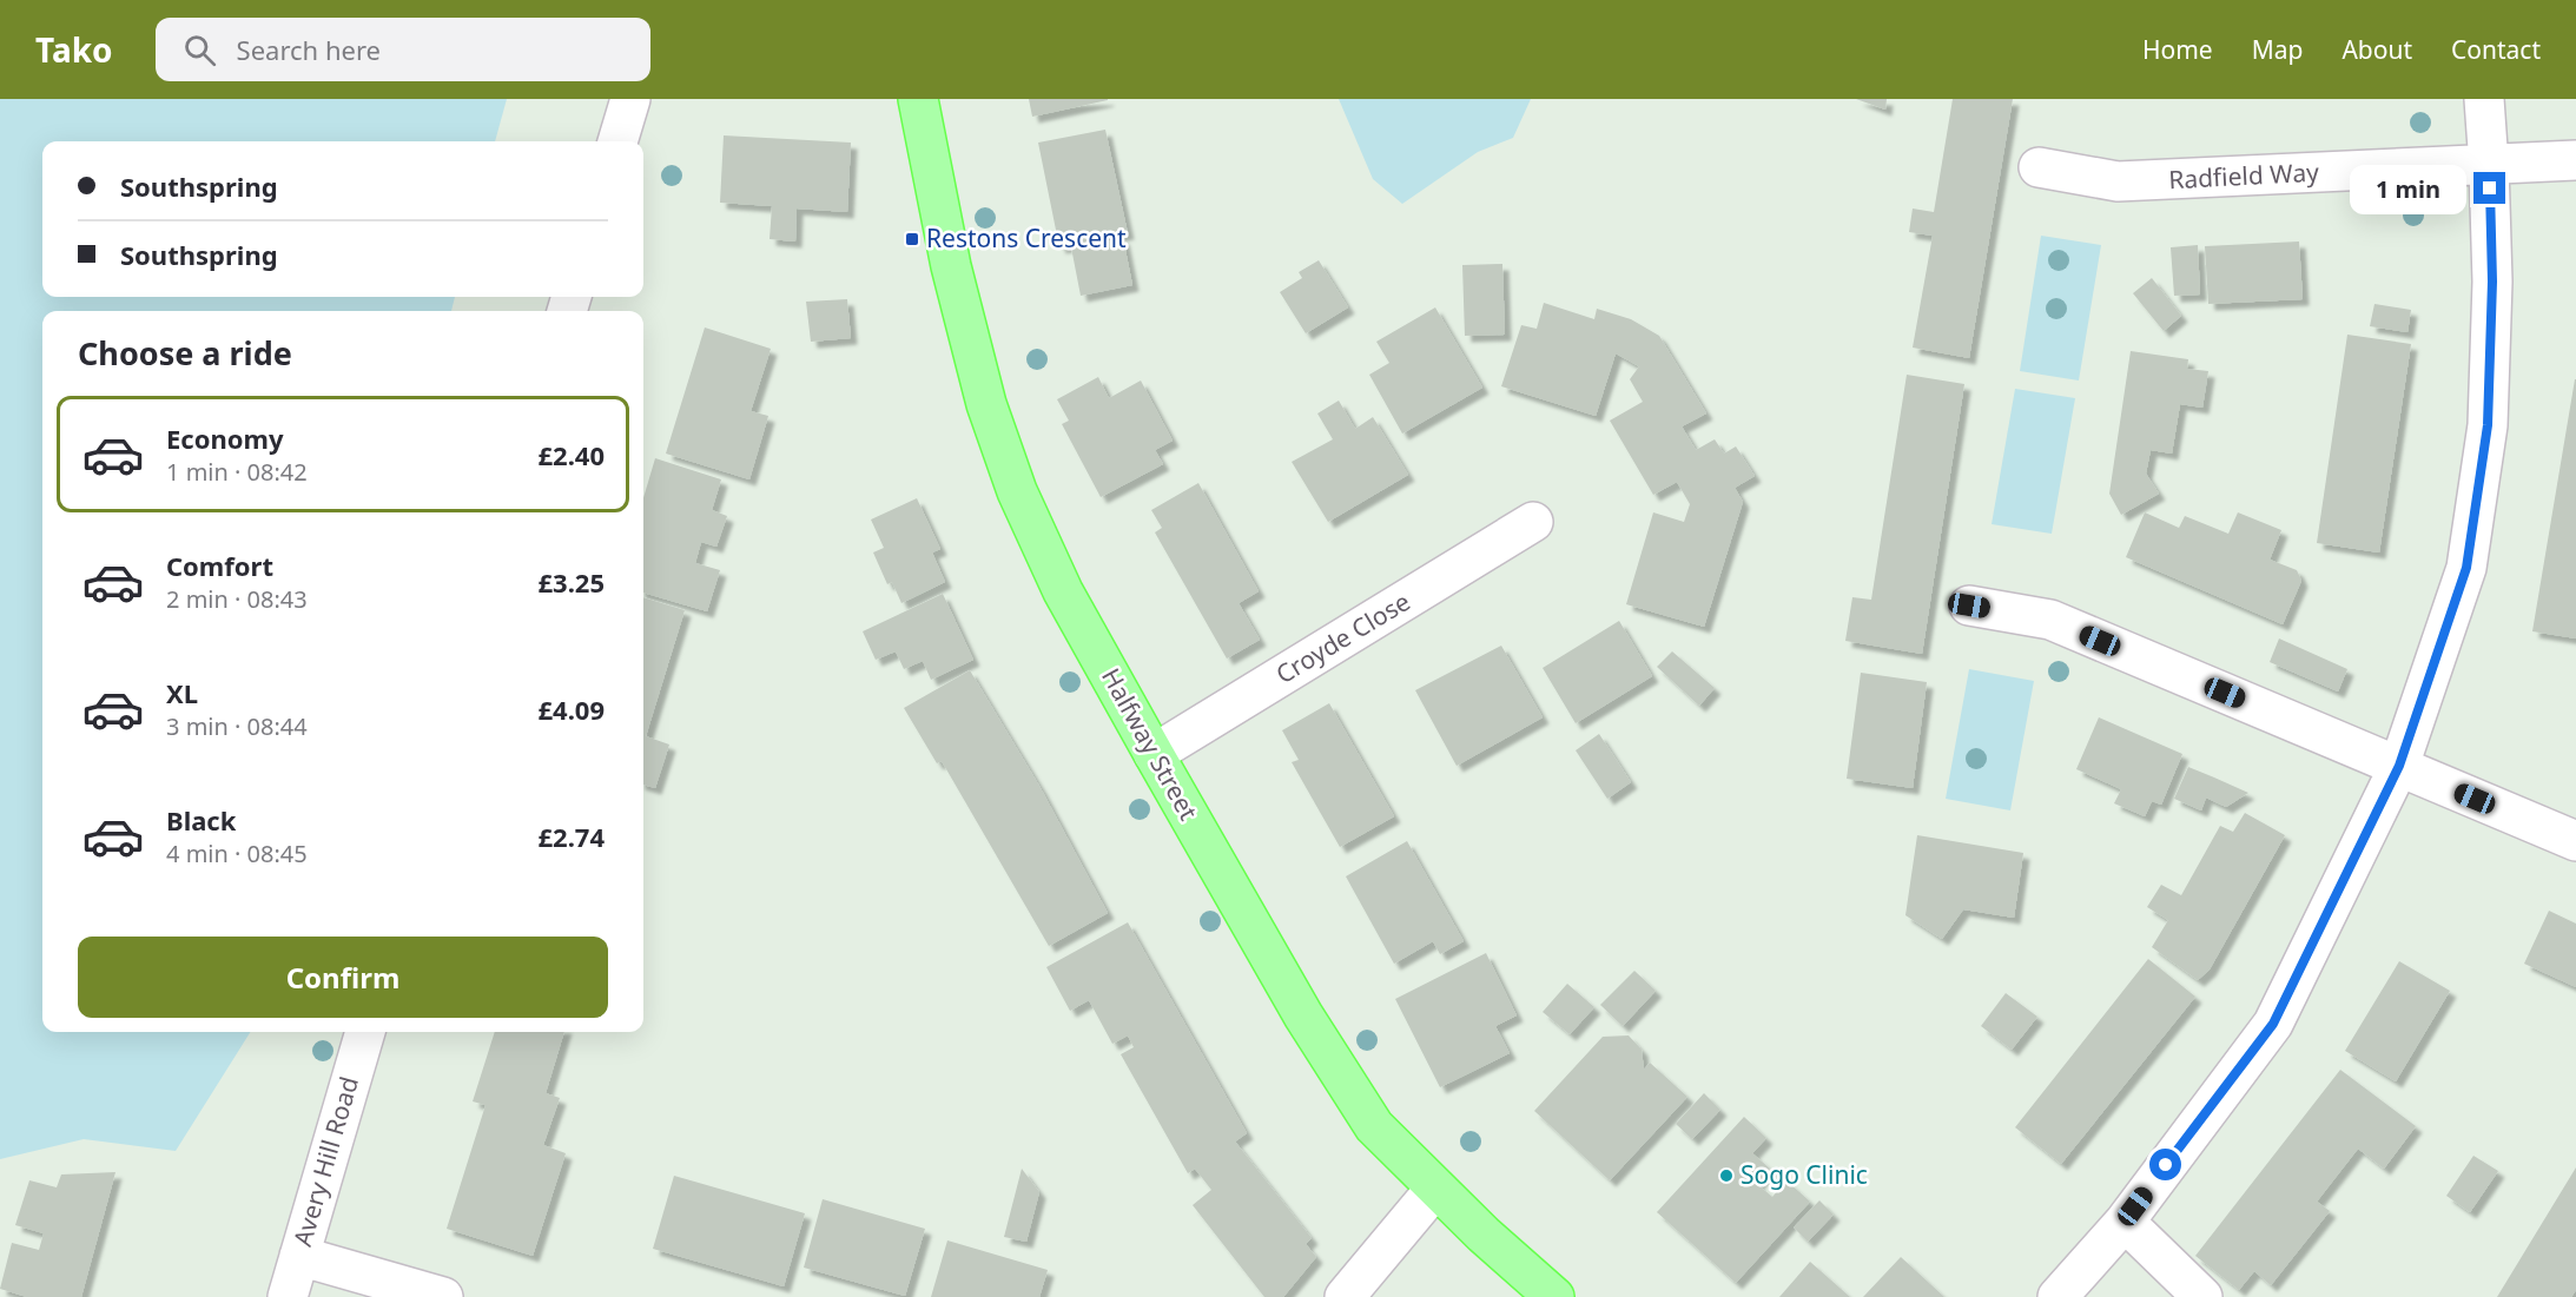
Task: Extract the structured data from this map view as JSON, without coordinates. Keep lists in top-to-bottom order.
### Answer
{
  "streets": {
    "main road": ["Halfway Street"],
    "street": ["Radfield Way", "Croyde Close", "Avery Hill Road"]
  },
  "crossings": [
    ["Croyde Close", "Halfway Street"]
  ],
  "places": {
    "transit": ["Restons Crescent"],
    "other": ["Sogo Clinic"]
  },
  "page": {
    "header": "Tako",
    "search": "Search here",
    "nav": [
      "Home",
      "Map",
      "About",
      "Contact"
    ],
    "banner": ["Southspring", "Southspring"],
    "bubble": "1 min",
    "heading": "Choose a ride",
    "list": [
      {
        "name": "Economy",
        "note": "1 min · 08:42",
        "value": "£2.40"
      },
      {
        "name": "Comfort",
        "note": "2 min · 08:43",
        "value": "£3.25"
      },
      {
        "name": "XL",
        "note": "3 min · 08:44",
        "value": "£4.09"
      },
      {
        "name": "Black",
        "note": "4 min · 08:45",
        "value": "£2.74"
      }
    ],
    "buttons": "Confirm"
  }
}
